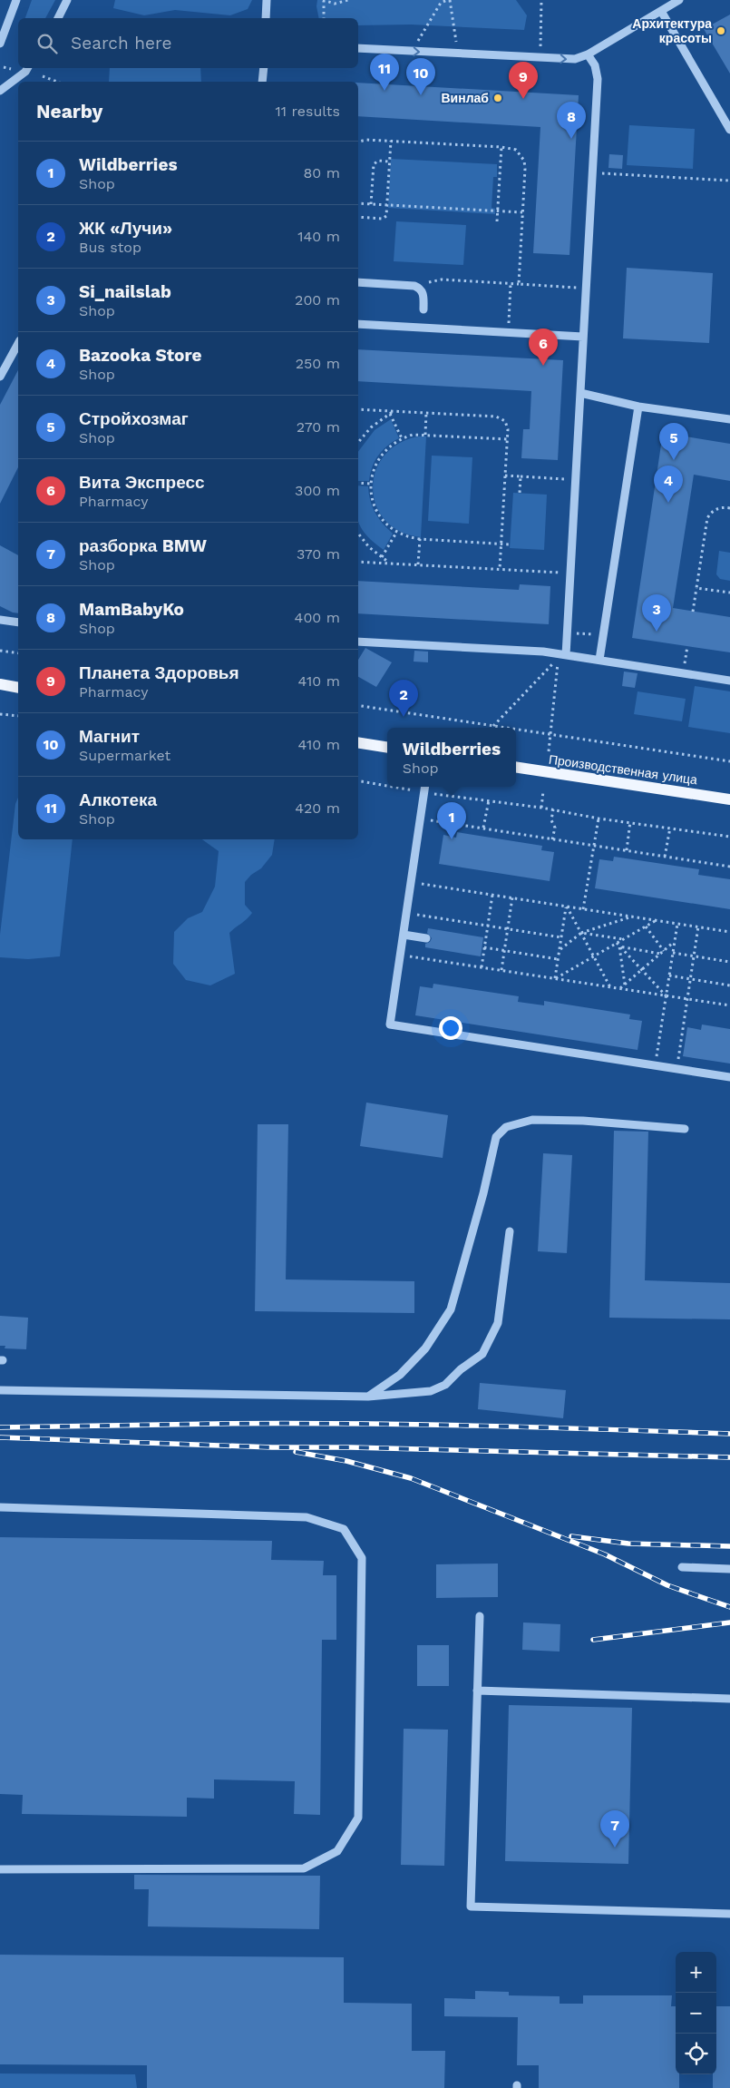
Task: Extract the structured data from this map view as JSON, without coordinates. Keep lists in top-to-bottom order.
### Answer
{
  "streets": {
    "main road": ["Производственная улица"]
  },
  "places": ["Архитектура красоты", "Винлаб"],
  "page": {
    "search": "Search here",
    "pins": [
      "11",
      "10",
      "9",
      "8",
      "6",
      "5",
      "4",
      "3",
      "2",
      "1",
      "7"
    ],
    "heading": ["Nearby", "11 results"],
    "list": [
      {
        "mark": "1",
        "name": "Wildberries",
        "note": "Shop",
        "value": "80 m"
      },
      {
        "mark": "2",
        "name": "ЖК «Лучи»",
        "note": "Bus stop",
        "value": "140 m"
      },
      {
        "mark": "3",
        "name": "Si_nailslab",
        "note": "Shop",
        "value": "200 m"
      },
      {
        "mark": "4",
        "name": "Bazooka Store",
        "note": "Shop",
        "value": "250 m"
      },
      {
        "mark": "5",
        "name": "Стройхозмаг",
        "note": "Shop",
        "value": "270 m"
      },
      {
        "mark": "6",
        "name": "Вита Экспресс",
        "note": "Pharmacy",
        "value": "300 m"
      },
      {
        "mark": "7",
        "name": "разборка BMW",
        "note": "Shop",
        "value": "370 m"
      },
      {
        "mark": "8",
        "name": "MamBabyKo",
        "note": "Shop",
        "value": "400 m"
      },
      {
        "mark": "9",
        "name": "Планета Здоровья",
        "note": "Pharmacy",
        "value": "410 m"
      },
      {
        "mark": "10",
        "name": "Магнит",
        "note": "Supermarket",
        "value": "410 m"
      },
      {
        "mark": "11",
        "name": "Алкотека",
        "note": "Shop",
        "value": "420 m"
      }
    ],
    "popup": ["Wildberries", "Shop"],
    "map_buttons": ["+", "−"]
  }
}
